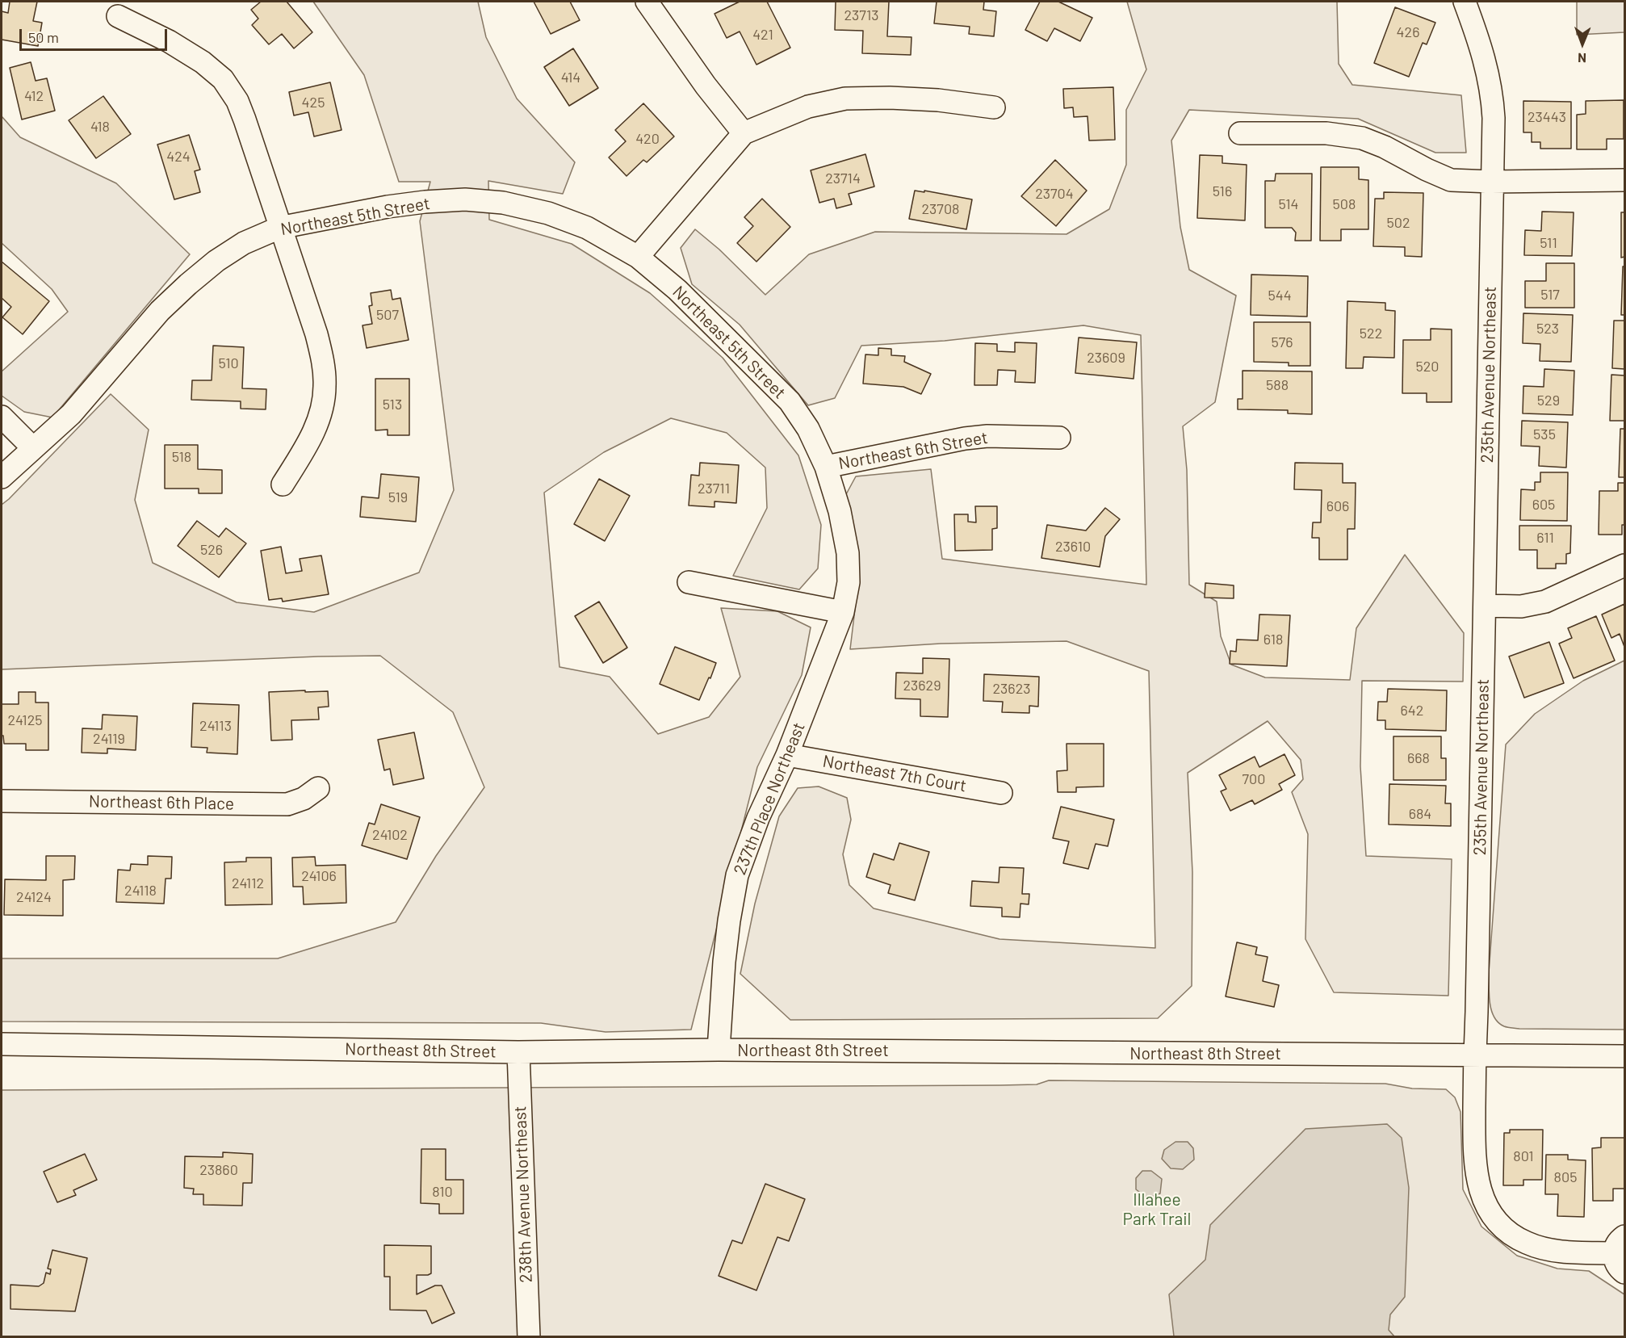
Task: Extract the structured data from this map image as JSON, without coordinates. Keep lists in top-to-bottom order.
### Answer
{
  "streets": {
    "street": [
      "Northeast 5th Street",
      "235th Avenue Northeast",
      "Northeast 6th Street",
      "Northeast 7th Court",
      "237th Place Northeast",
      "Northeast 6th Place",
      "Northeast 8th Street",
      "238th Avenue Northeast"
    ]
  },
  "crossings": [
    ["Northeast 5th Street", "Northeast 6th Street"],
    ["Northeast 5th Street", "237th Place Northeast"],
    ["235th Avenue Northeast", "Northeast 8th Street"],
    ["Northeast 7th Court", "237th Place Northeast"],
    ["237th Place Northeast", "Northeast 8th Street"],
    ["Northeast 8th Street", "238th Avenue Northeast"]
  ],
  "parks": ["Illahee Park Trail"],
  "house_numbers": [
    "23713",
    "426",
    "421",
    "414",
    "412",
    "425",
    "23443",
    "418",
    "420",
    "424",
    "23714",
    "516",
    "23704",
    "514",
    "508",
    "23708",
    "502",
    "511",
    "517",
    "544",
    "507",
    "523",
    "522",
    "576",
    "23609",
    "510",
    "520",
    "588",
    "529",
    "513",
    "535",
    "518",
    "23711",
    "519",
    "605",
    "606",
    "611",
    "23610",
    "526",
    "618",
    "23629",
    "23623",
    "642",
    "24125",
    "24113",
    "24119",
    "668",
    "700",
    "684",
    "24102",
    "24106",
    "24112",
    "24118",
    "24124",
    "801",
    "23860",
    "805",
    "810"
  ],
  "scale_bar": "50 m",
  "north": "bottom"
}
